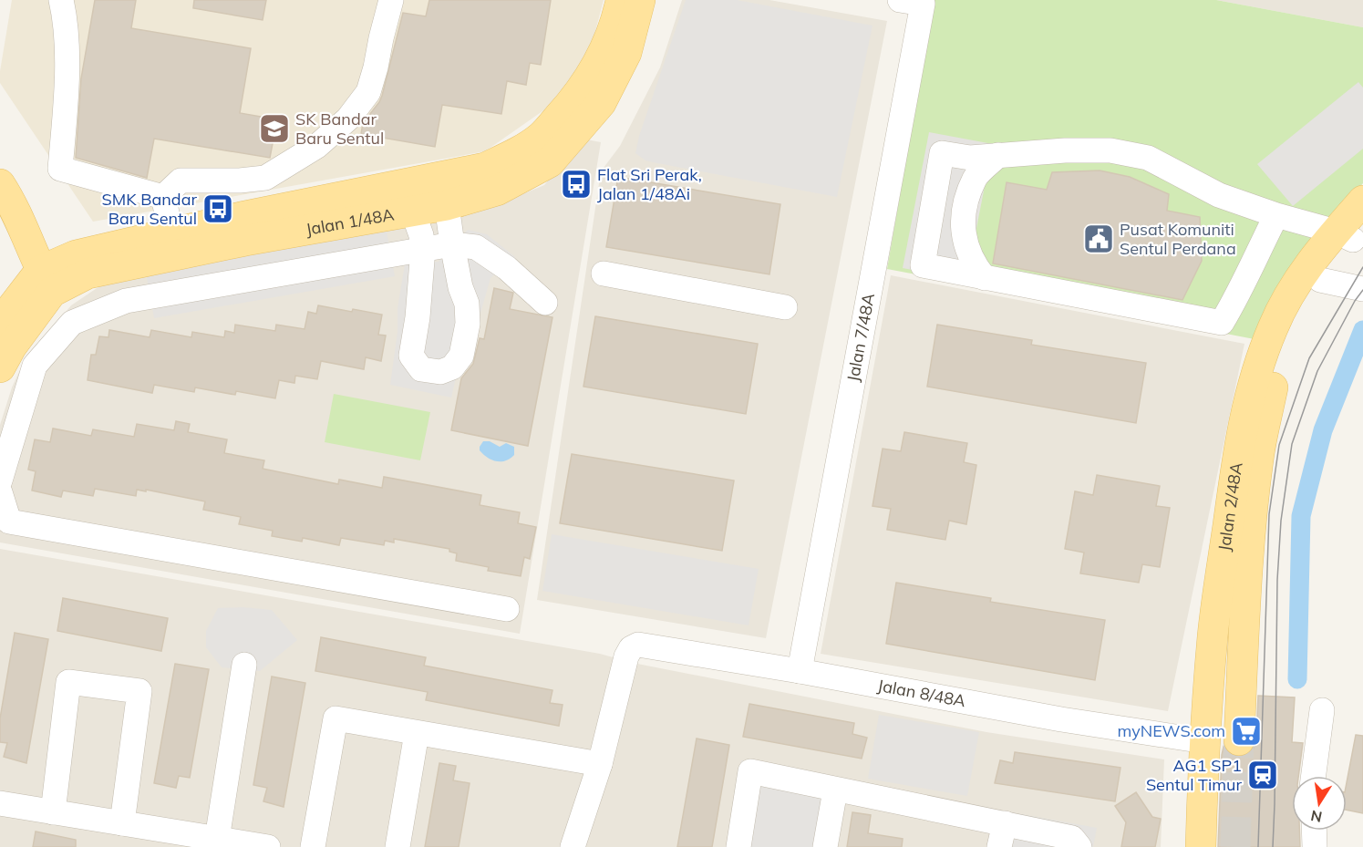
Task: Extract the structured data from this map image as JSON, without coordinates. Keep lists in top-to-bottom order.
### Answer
{
  "streets": {
    "main road": ["Jalan 1/48A", "Jalan 2/48A"],
    "street": ["Jalan 7/48A", "Jalan 8/48A"]
  },
  "crossings": [
    ["Jalan 7/48A", "Jalan 8/48A"],
    ["Jalan 2/48A", "Jalan 8/48A"]
  ],
  "places": {
    "school or university": ["SK Bandar Baru Sentul"],
    "bus stop": ["Flat Sri Perak, Jalan 1/48Ai", "SMK Bandar Baru Sentul"],
    "public building": ["Pusat Komuniti Sentul Perdana"],
    "supermarket": ["myNEWS.com"],
    "station": ["AG1 SP1 Sentul Timur"]
  },
  "north": "bottom"
}
